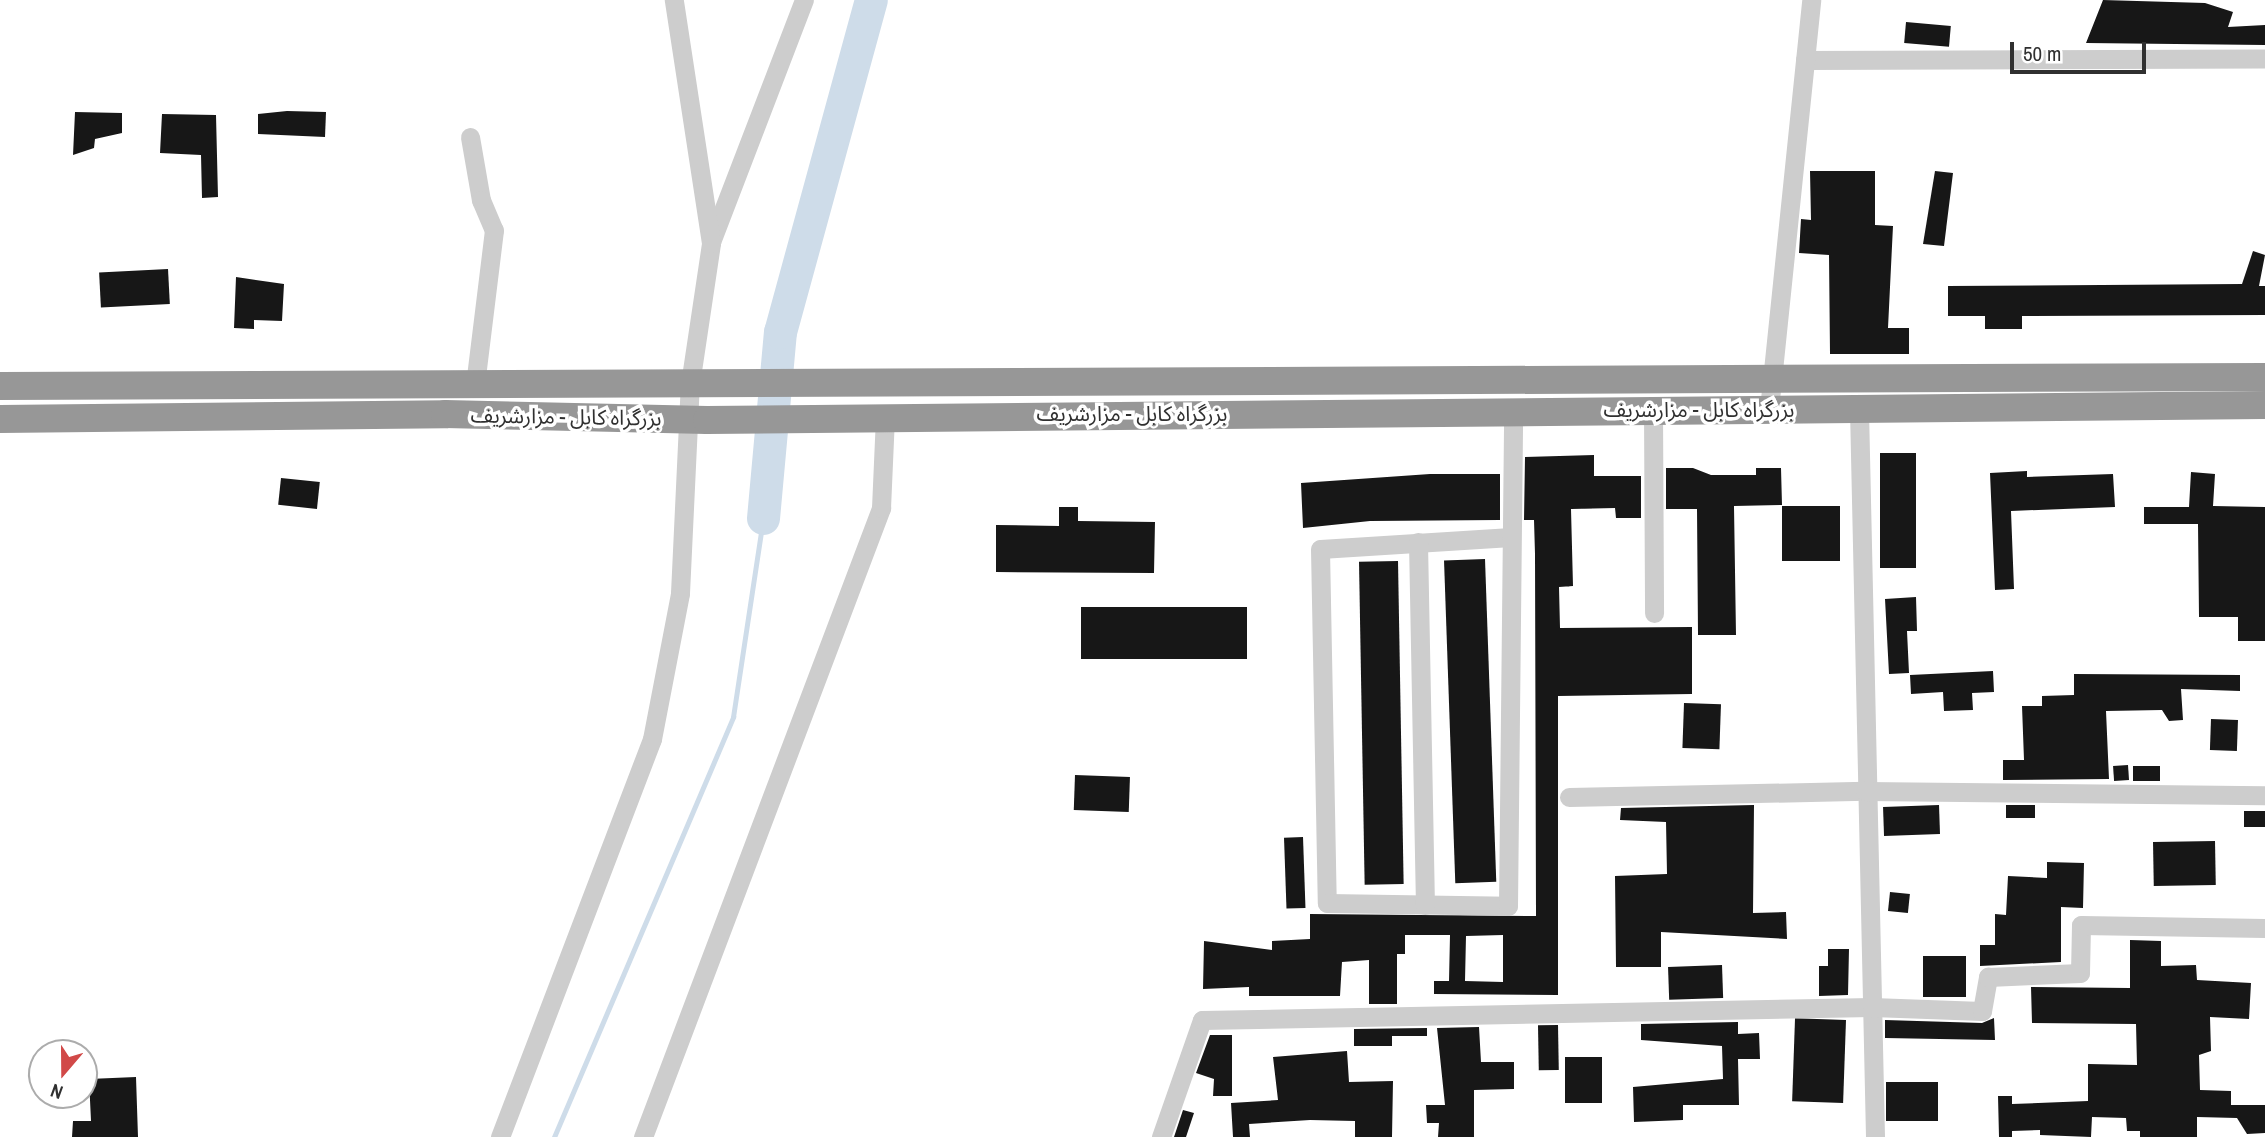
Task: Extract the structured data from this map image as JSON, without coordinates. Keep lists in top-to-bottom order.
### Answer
{
  "streets": {
    "highway": ["بزرگراه کابل - مزارشریف"]
  },
  "scale_bar": "50 m",
  "north": "bottom"
}
